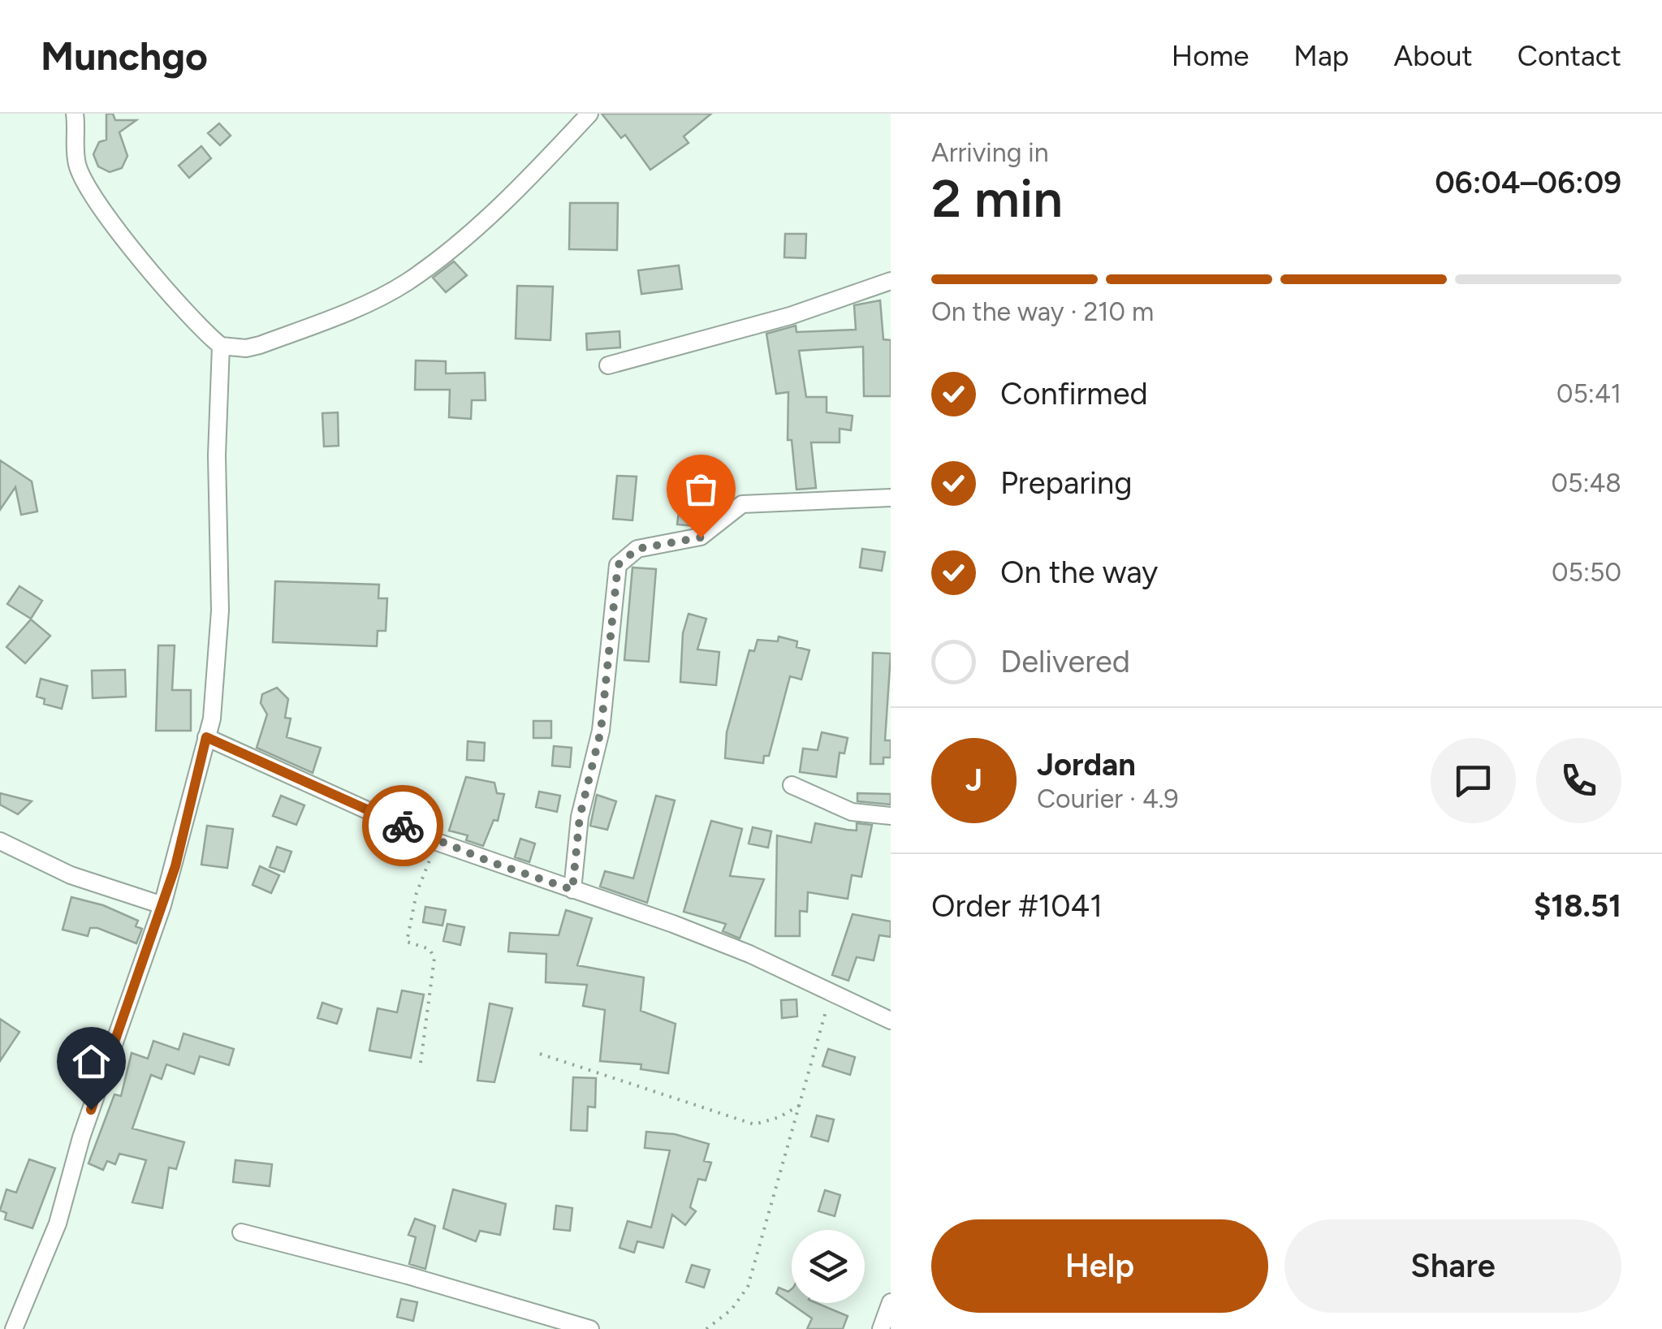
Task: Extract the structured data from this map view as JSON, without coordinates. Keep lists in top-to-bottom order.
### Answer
{
  "page": {
    "header": "Munchgo",
    "nav": [
      "Home",
      "Map",
      "About",
      "Contact"
    ],
    "heading": ["2 min", "Arriving in", "06:04–06:09"],
    "panel": [
      "Jordan",
      "Courier · 4.9",
      "Order #1041",
      "$18.51"
    ],
    "bar": "On the way · 210 m",
    "list": [
      ["Confirmed", "05:41"],
      ["Preparing", "05:48"],
      ["On the way", "05:50"],
      "Delivered"
    ],
    "round": "J",
    "buttons": ["Help", "Share"]
  }
}
